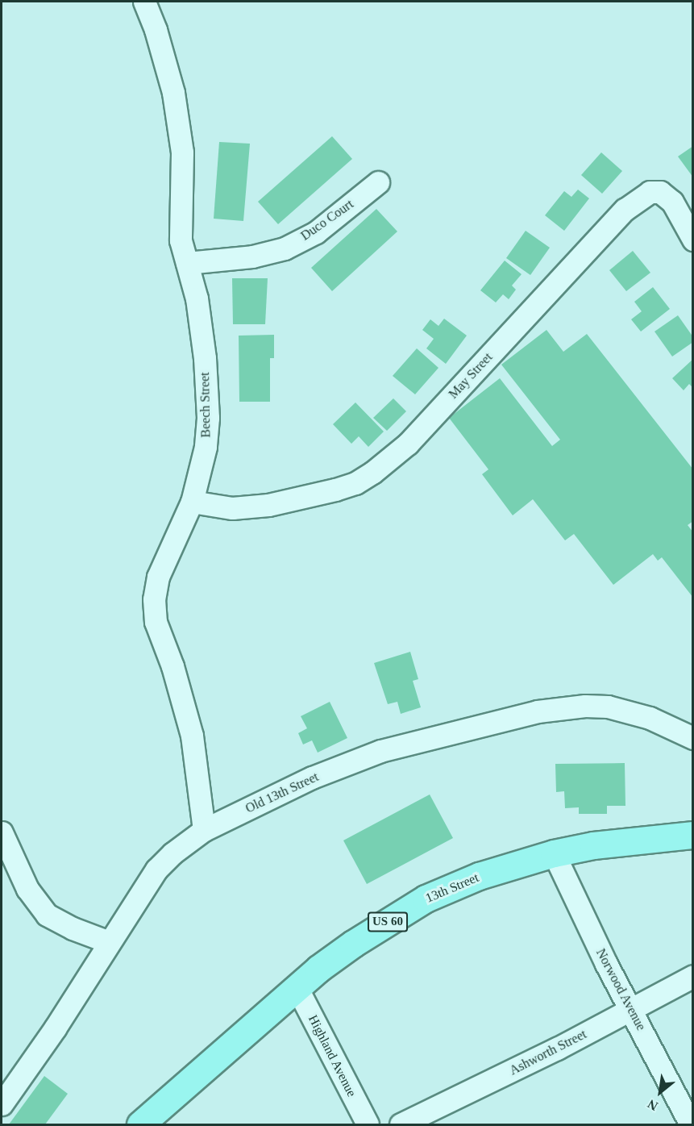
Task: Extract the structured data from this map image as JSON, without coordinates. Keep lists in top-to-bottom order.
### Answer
{
  "streets": {
    "main road": ["13th Street", "US 60"],
    "street": [
      "Duco Court",
      "May Street",
      "Beech Street",
      "Old 13th Street",
      "Norwood Avenue",
      "Ashworth Street",
      "Highland Avenue"
    ]
  },
  "crossings": [
    ["Duco Court", "Beech Street"],
    ["May Street", "Beech Street"],
    ["Beech Street", "Old 13th Street"],
    ["13th Street", "Norwood Avenue"],
    ["13th Street", "Highland Avenue"],
    ["Norwood Avenue", "Ashworth Street"]
  ],
  "north": "bottom left"
}
